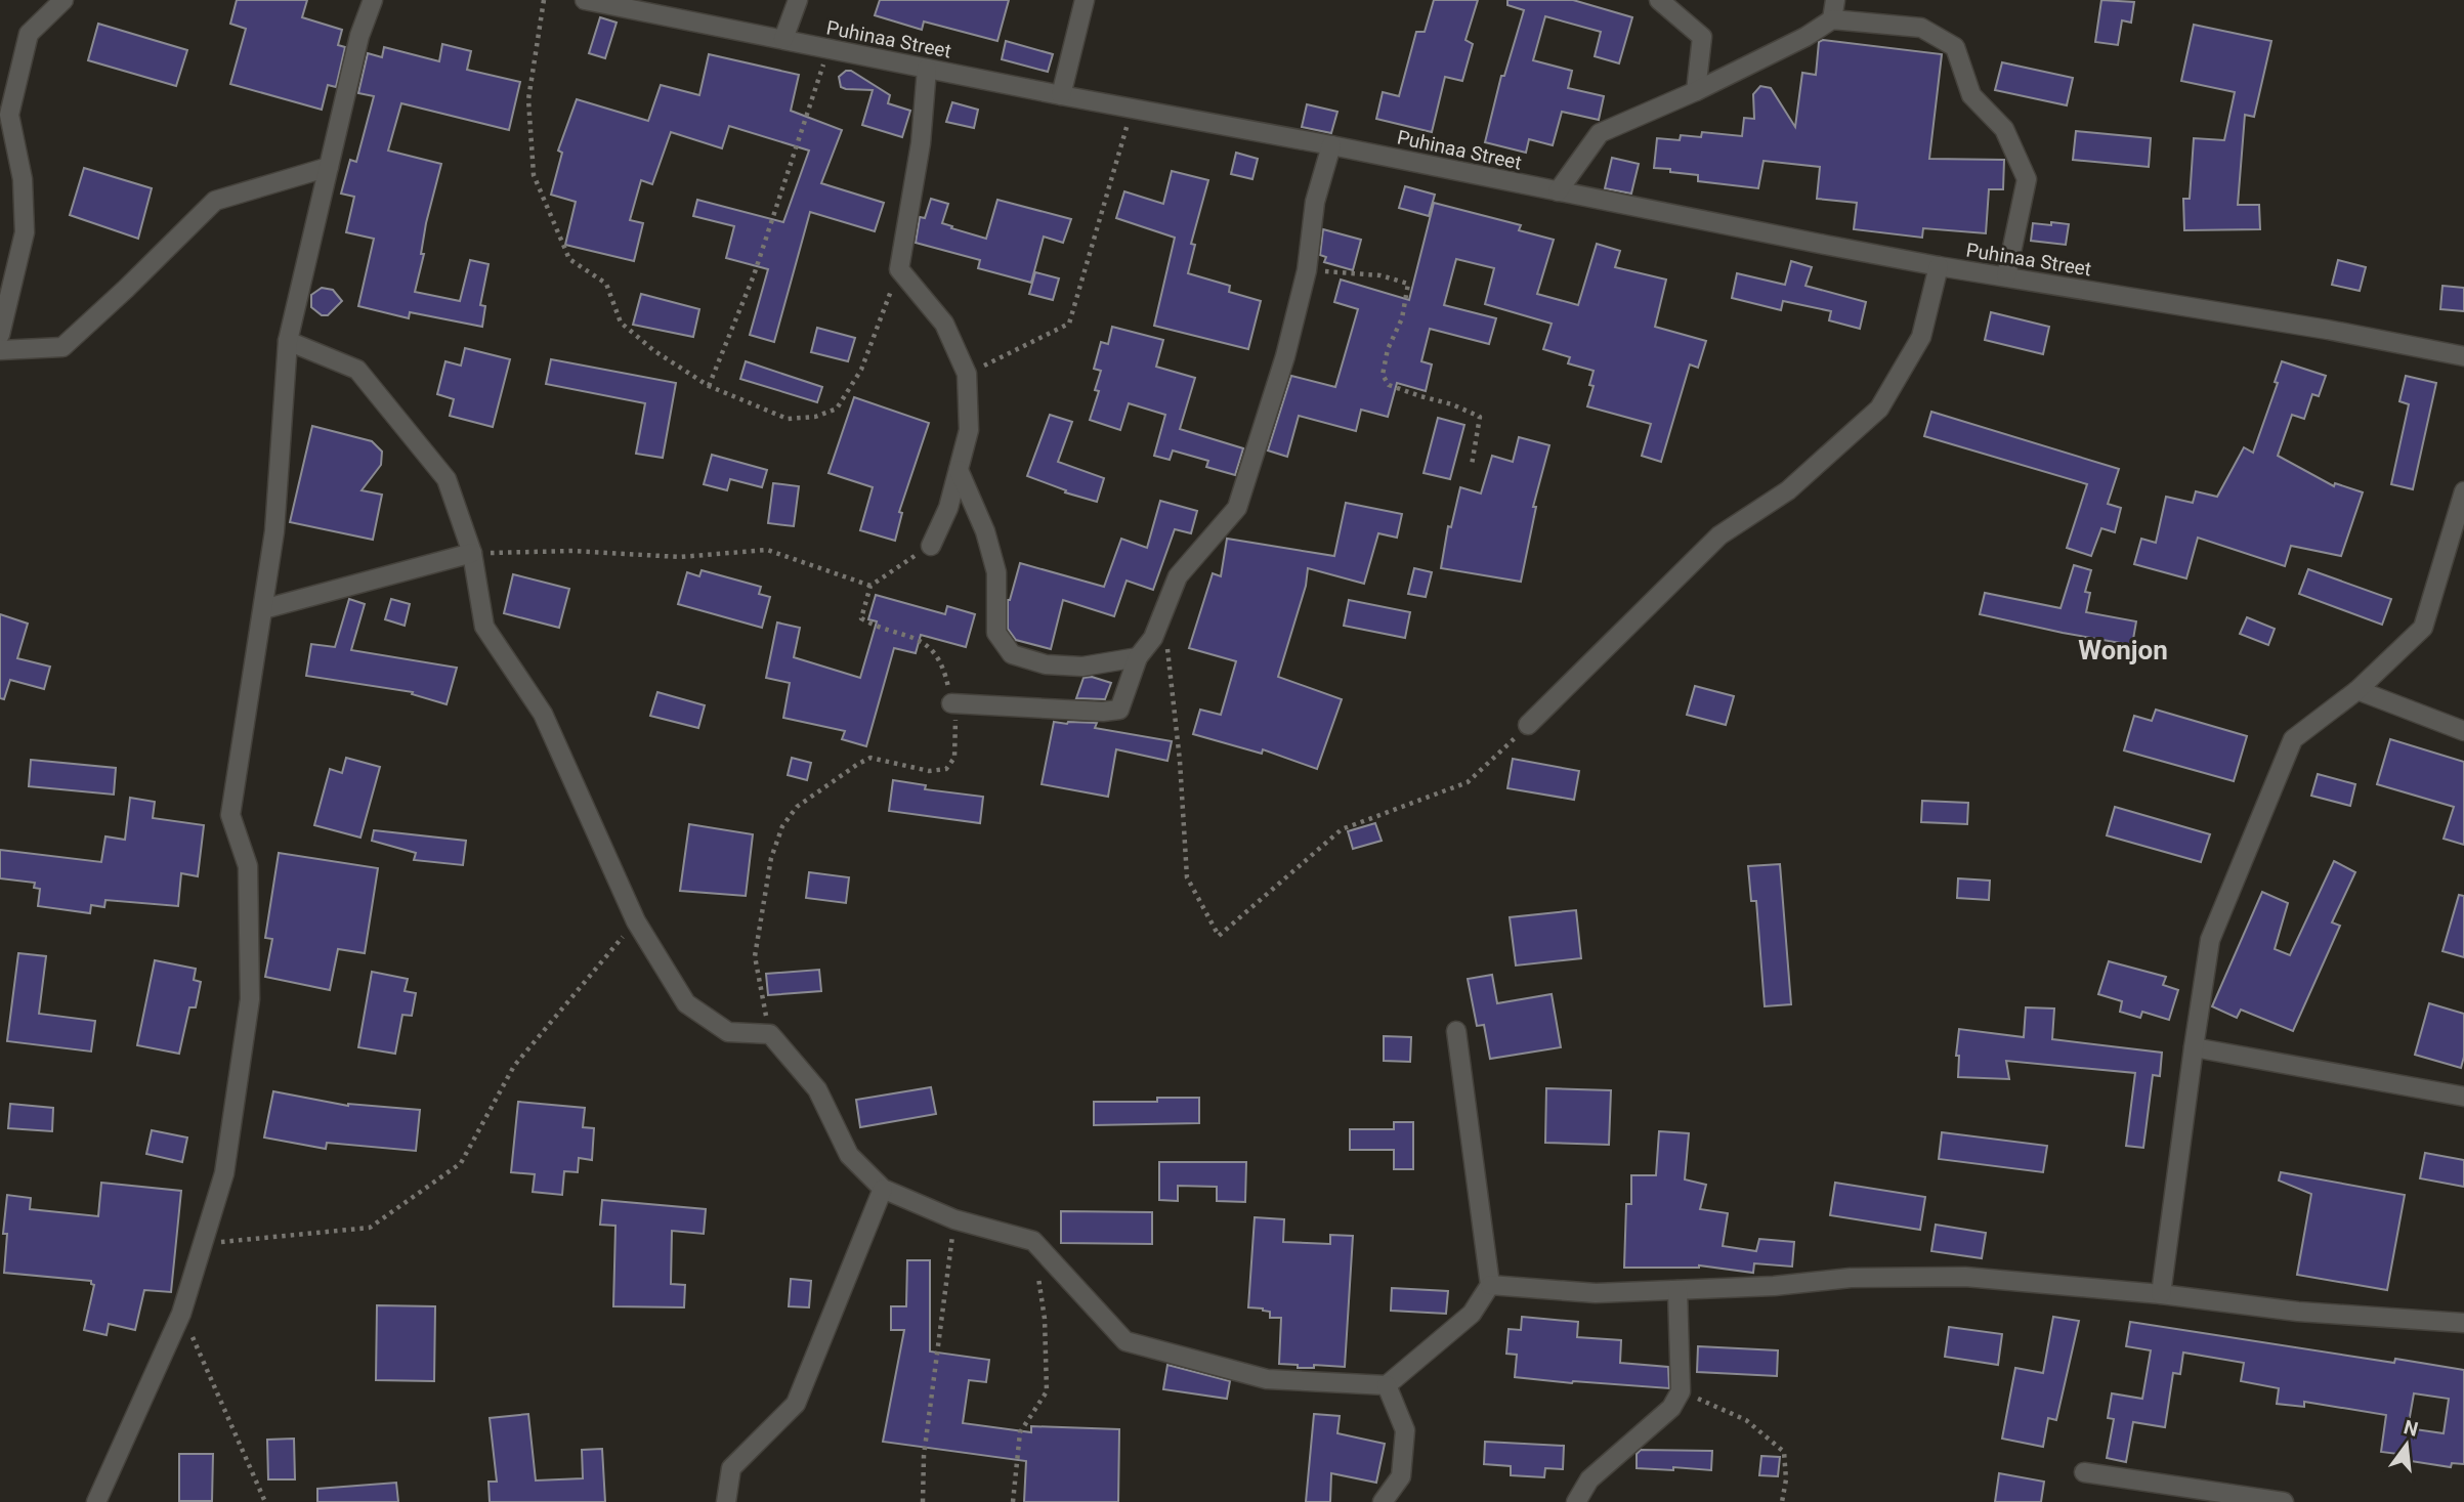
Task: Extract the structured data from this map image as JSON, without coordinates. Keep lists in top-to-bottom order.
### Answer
{
  "streets": {
    "street": ["Puhinaa Street"]
  },
  "districts": ["Wonjon"],
  "north": "top"
}
